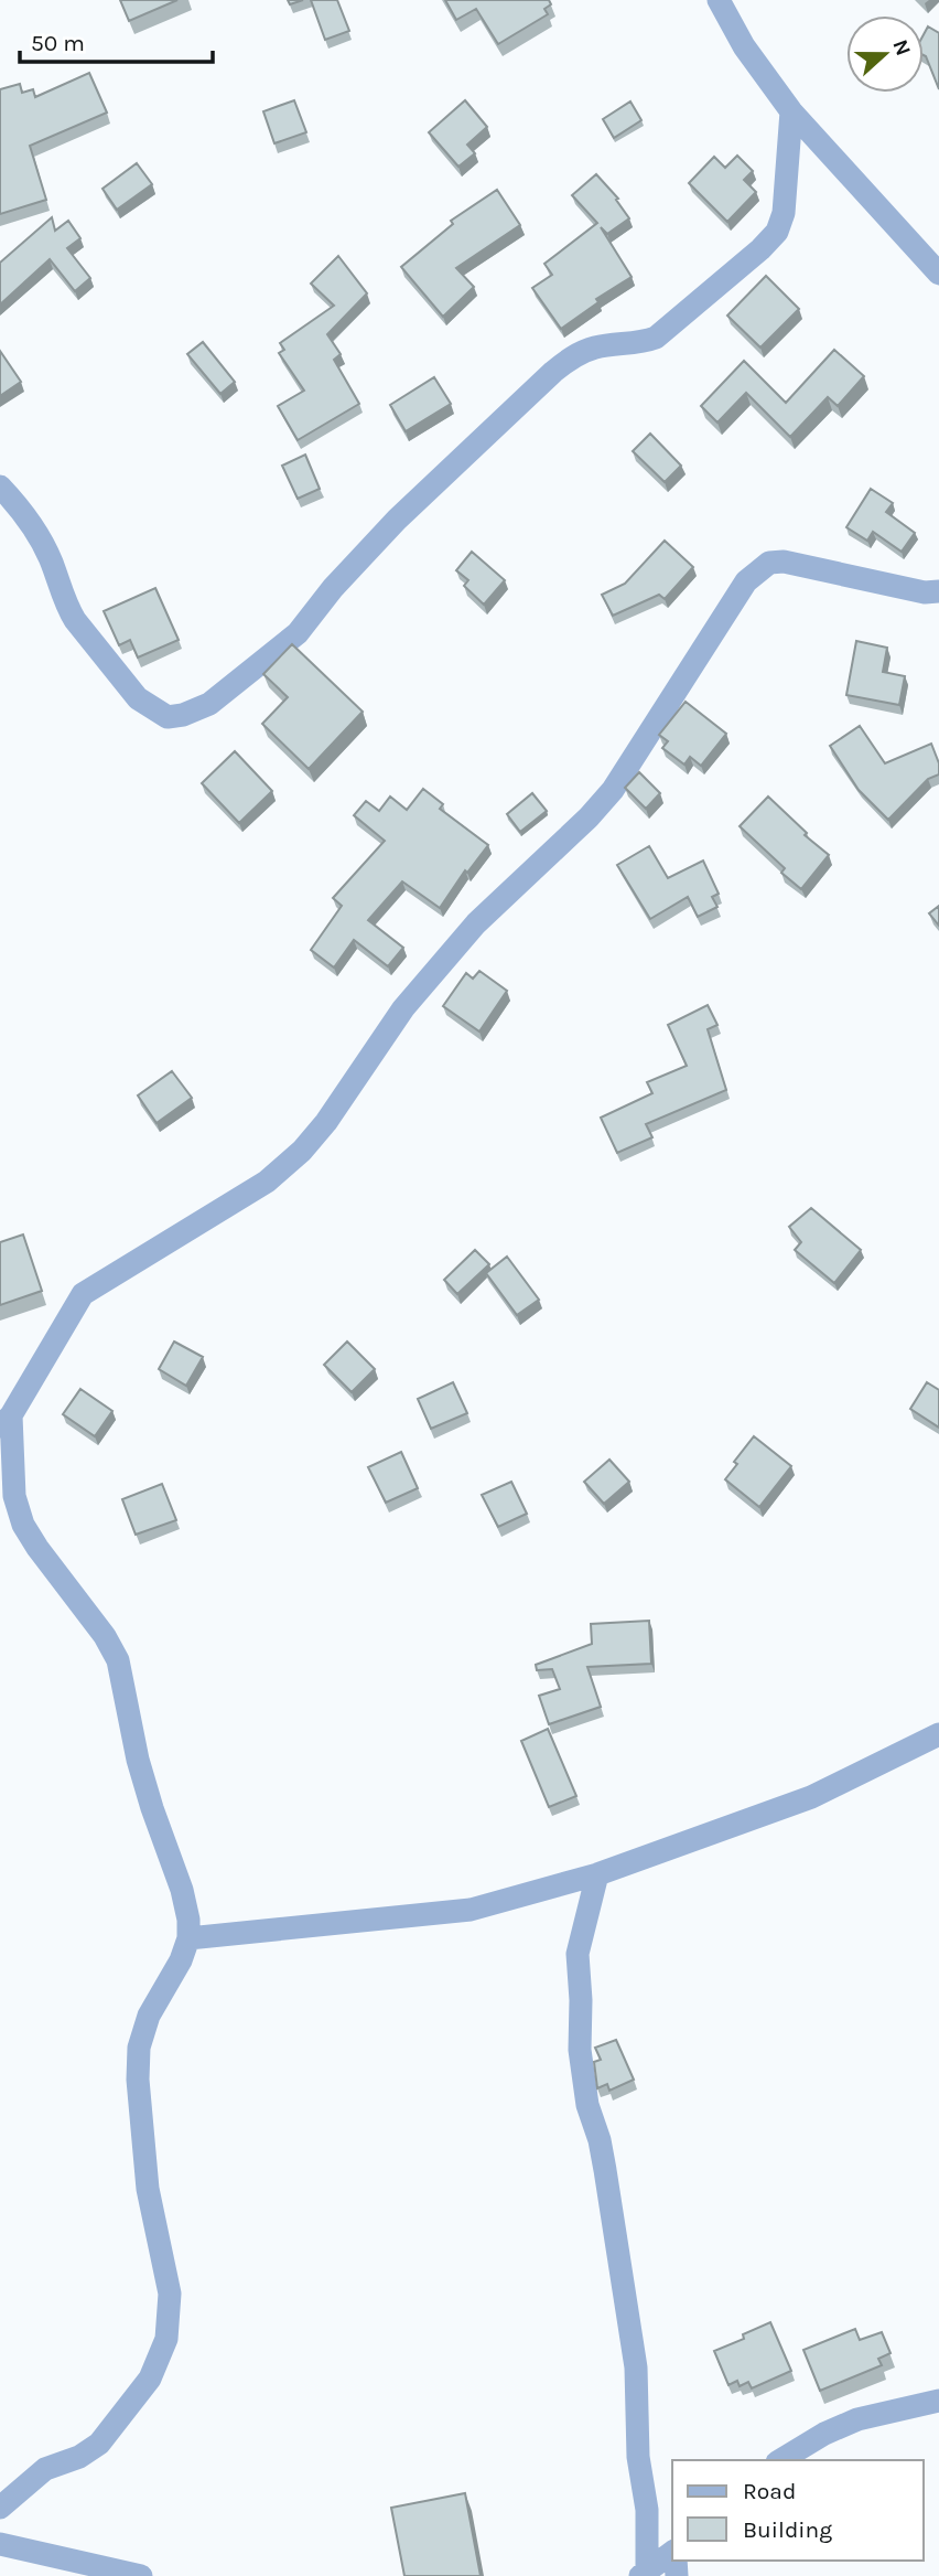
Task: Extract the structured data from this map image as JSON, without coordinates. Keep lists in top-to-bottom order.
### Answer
{
  "legend": ["Road", "Building"],
  "scale_bar": "50 m",
  "north": "right"
}
